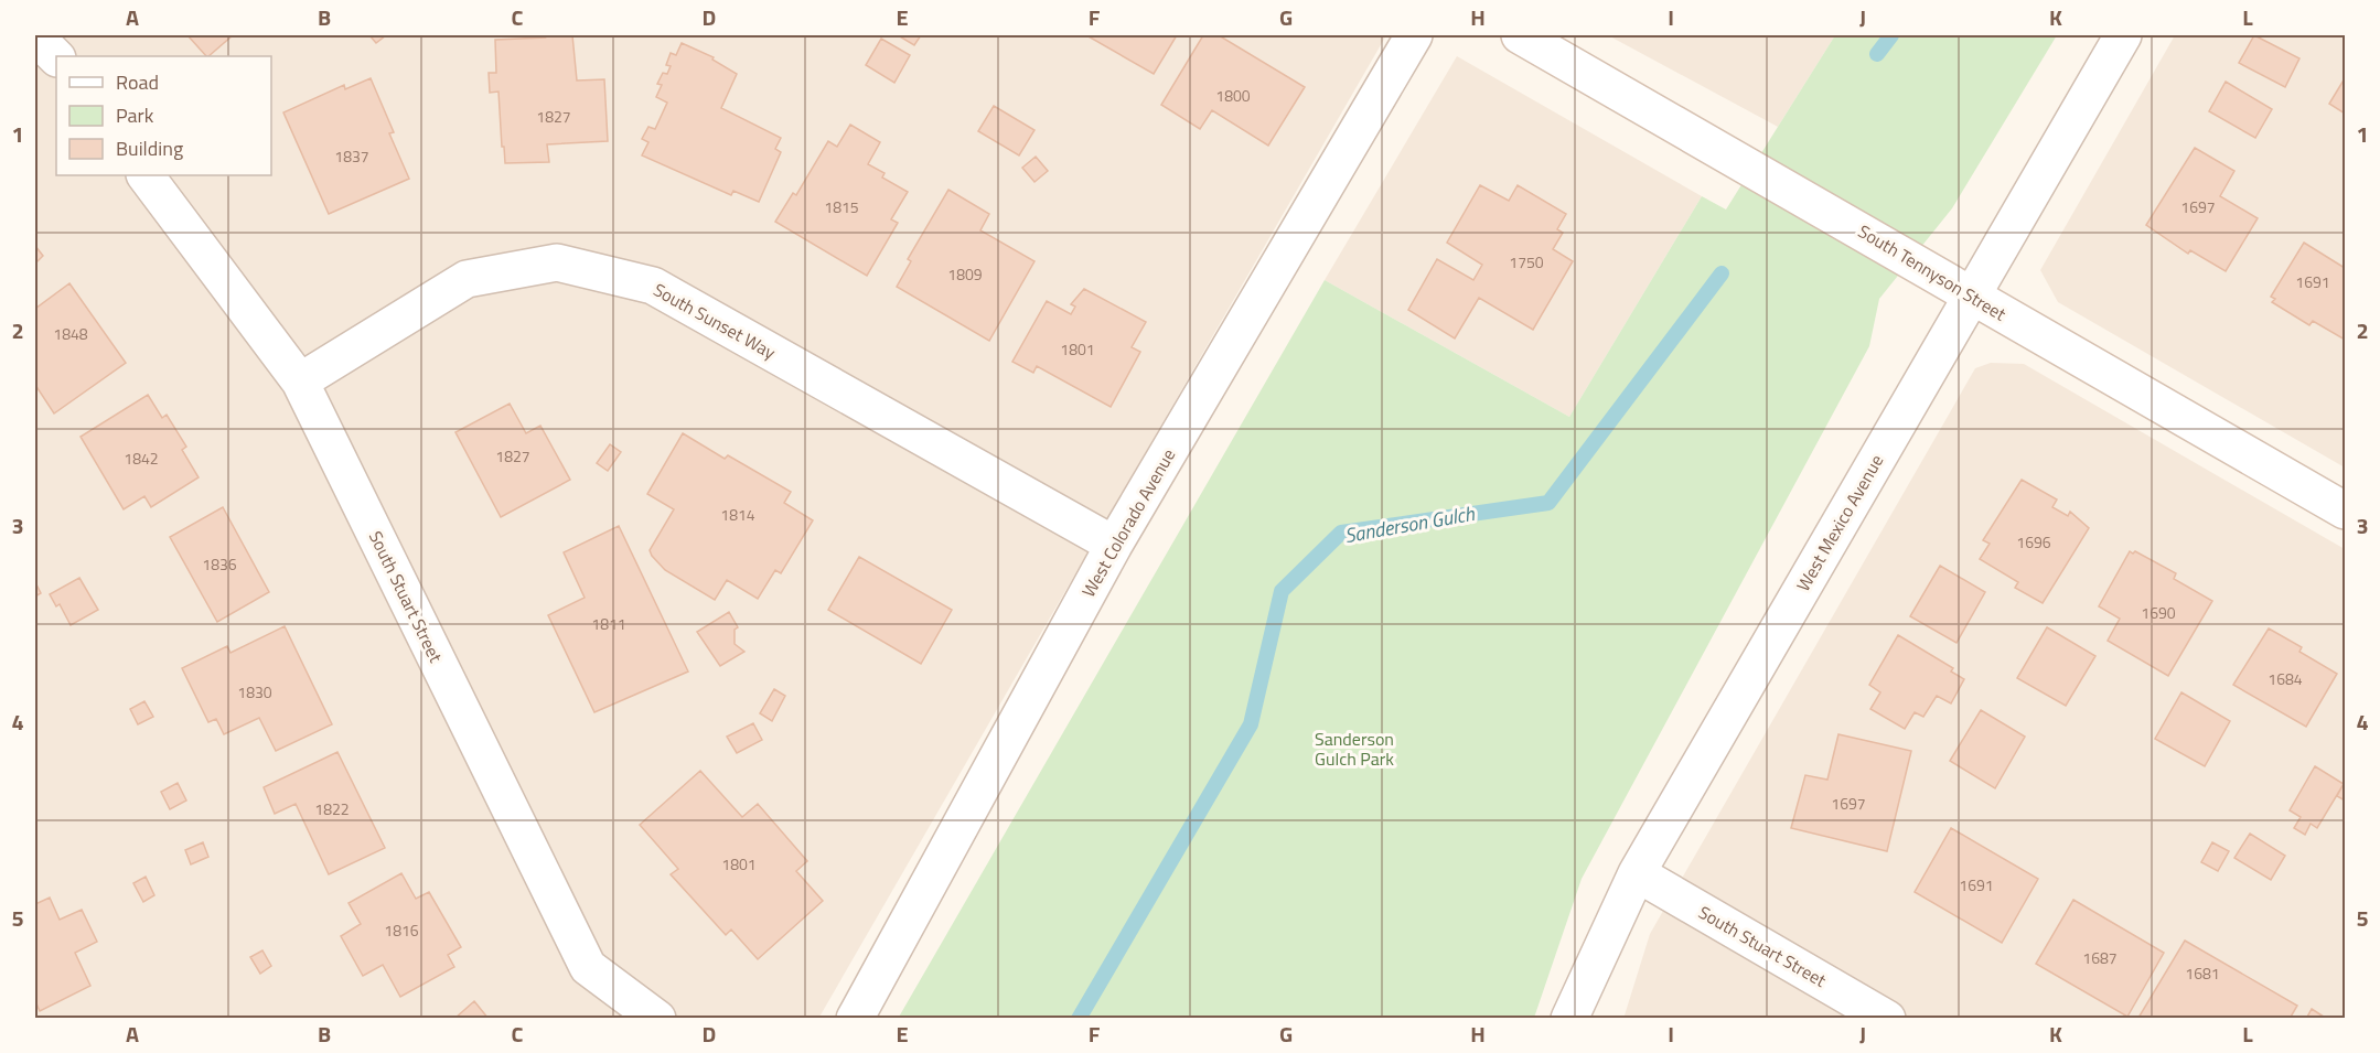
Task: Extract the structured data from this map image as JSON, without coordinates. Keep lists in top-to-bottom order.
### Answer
{
  "streets": {
    "street": [
      "South Tennyson Street",
      "South Sunset Way",
      "West Colorado Avenue",
      "West Mexico Avenue",
      "South Stuart Street"
    ]
  },
  "crossings": [
    ["South Tennyson Street", "West Mexico Avenue"],
    ["South Sunset Way", "West Colorado Avenue"],
    ["South Sunset Way", "South Stuart Street"],
    ["West Mexico Avenue", "South Stuart Street"]
  ],
  "water": ["Sanderson Gulch"],
  "parks": ["Sanderson Gulch Park"],
  "house_numbers": [
    "1800",
    "1827",
    "1837",
    "1815",
    "1697",
    "1750",
    "1809",
    "1691",
    "1848",
    "1801",
    "1827",
    "1842",
    "1814",
    "1696",
    "1836",
    "1690",
    "1811",
    "1684",
    "1830",
    "1697",
    "1822",
    "1801",
    "1691",
    "1816",
    "1687",
    "1681"
  ],
  "legend": ["Road", "Park", "Building"],
  "grid": {
    "columns": [
      "A",
      "B",
      "C",
      "D",
      "E",
      "F",
      "G",
      "H",
      "I",
      "J",
      "K",
      "L"
    ],
    "rows": [
      "1",
      "2",
      "3",
      "4",
      "5"
    ]
  }
}
